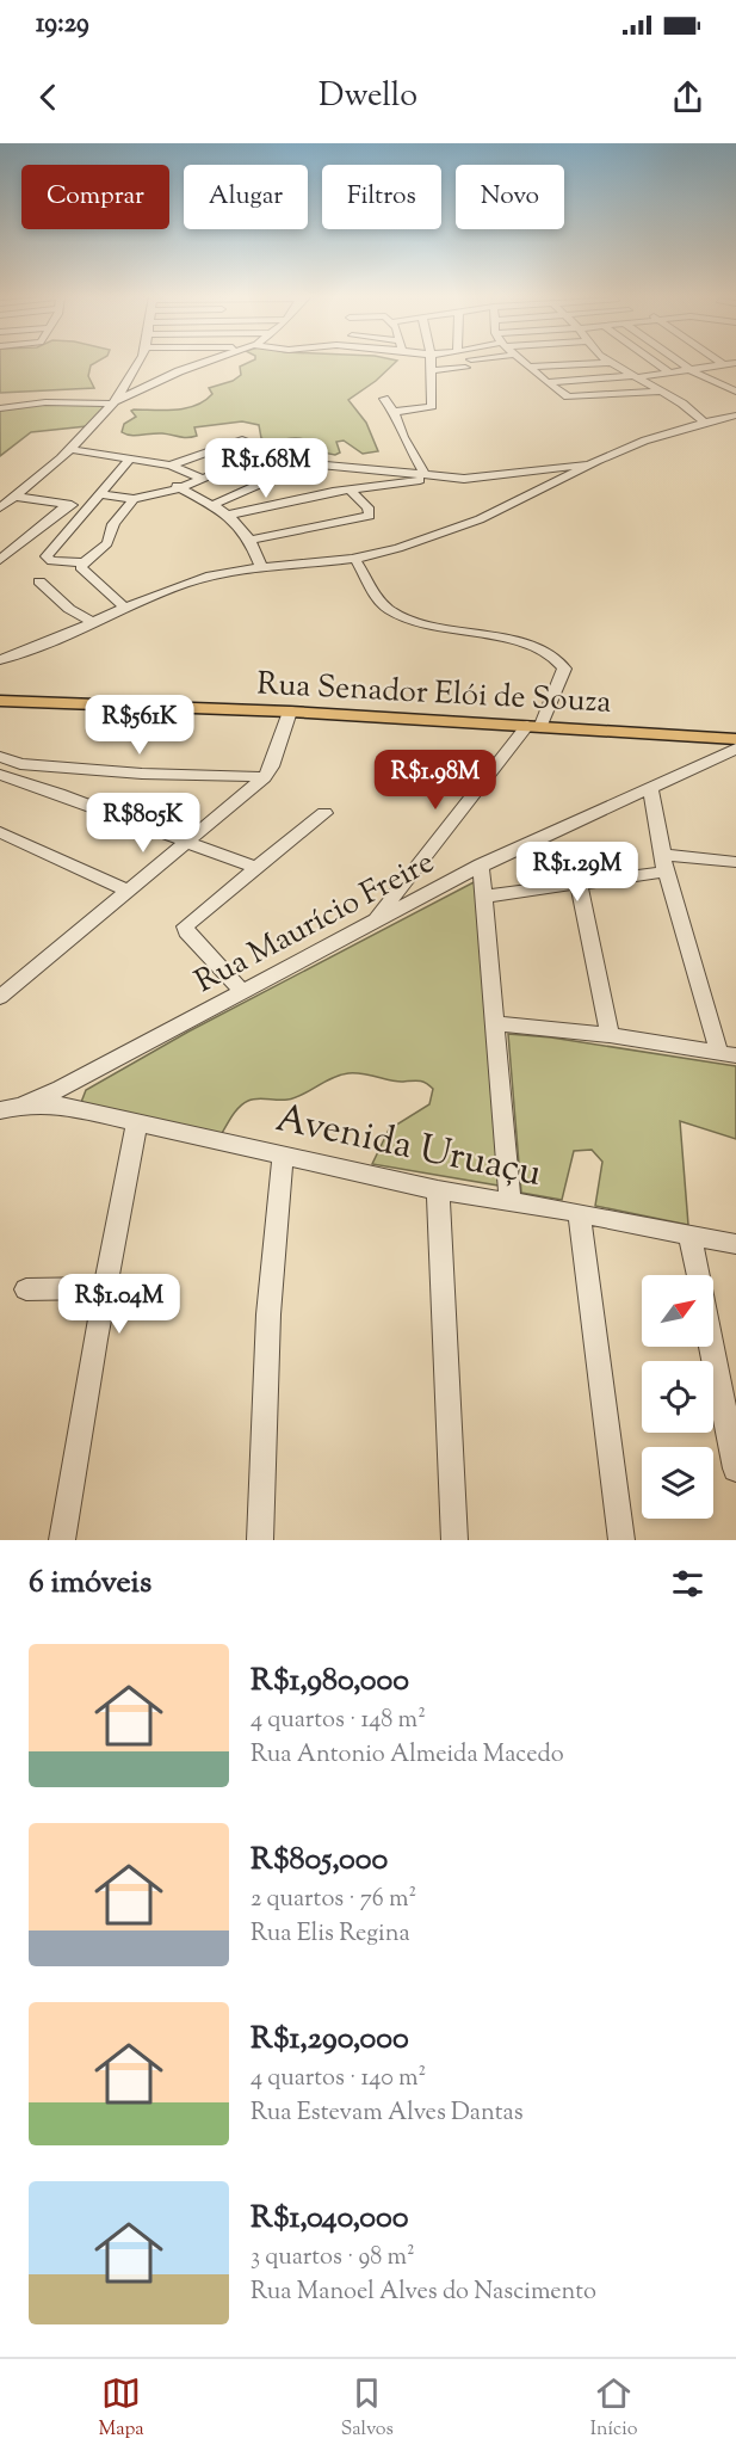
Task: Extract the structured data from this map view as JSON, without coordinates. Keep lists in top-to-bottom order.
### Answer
{
  "streets": {
    "main road": ["Rua Senador Elói de Souza"],
    "street": ["Rua Maurício Freire", "Avenida Uruaçu"]
  },
  "crossings": [
    ["Rua Maurício Freire", "Avenida Uruaçu"]
  ],
  "north": "top right",
  "page": {
    "status": "19:29",
    "header": "Dwello",
    "chip": [
      "Comprar",
      "Alugar",
      "Filtros",
      "Novo"
    ],
    "price": [
      "R$1.68M",
      "R$561K",
      "R$1.98M",
      "R$805K",
      "R$1.29M",
      "R$1.04M"
    ],
    "heading": "6 imóveis",
    "list": [
      {
        "name": "R$1,980,000",
        "note": "4 quartos · 148 m² · Rua Antonio Almeida Macedo"
      },
      {
        "name": "R$805,000",
        "note": "2 quartos · 76 m² · Rua Elis Regina"
      },
      {
        "name": "R$1,290,000",
        "note": "4 quartos · 140 m² · Rua Estevam Alves Dantas"
      },
      {
        "name": "R$1,040,000",
        "note": "3 quartos · 98 m² · Rua Manoel Alves do Nascimento"
      }
    ],
    "tabs": ["Mapa", "Salvos", "Início"]
  }
}
